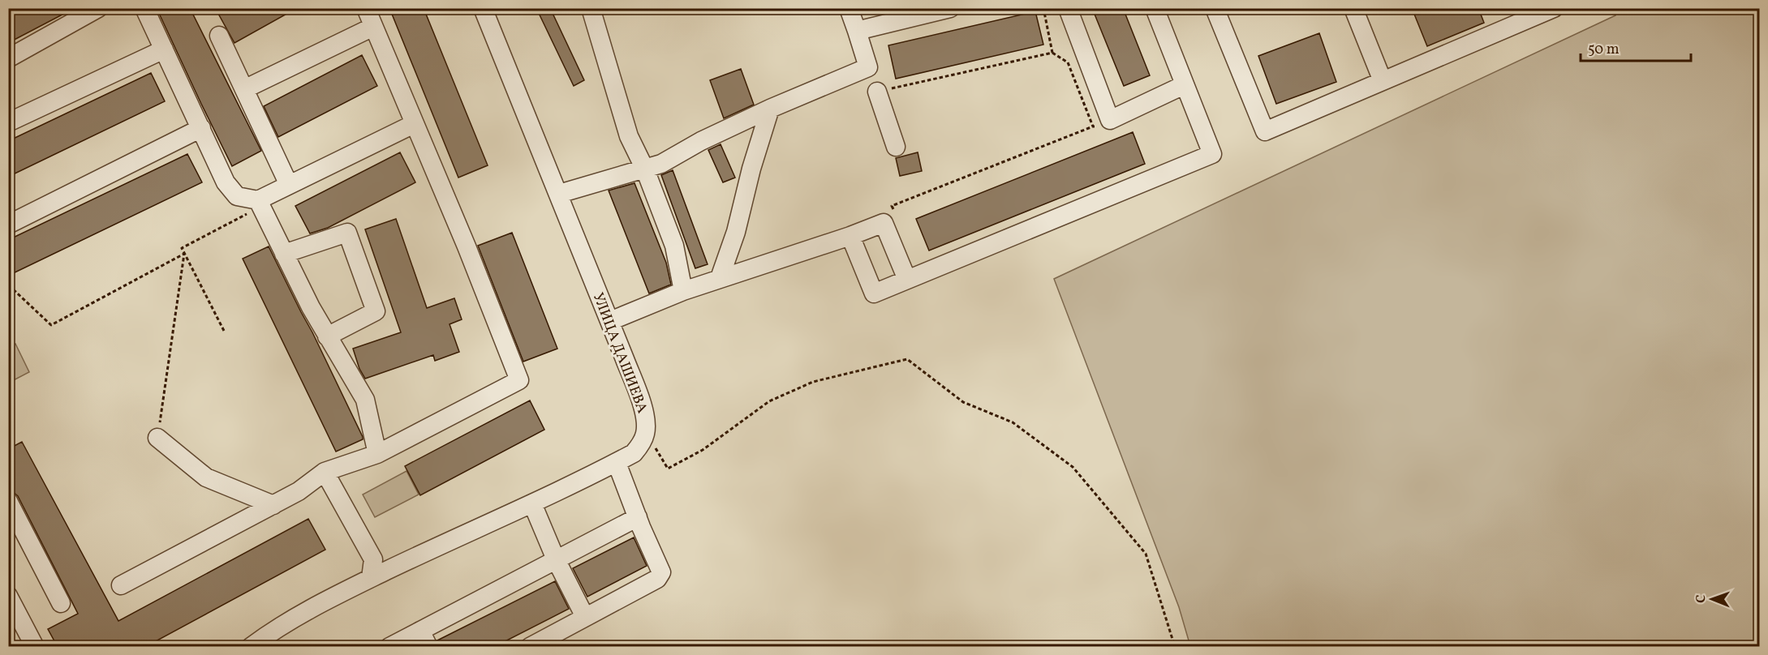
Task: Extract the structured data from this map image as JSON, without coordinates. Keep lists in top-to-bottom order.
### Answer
{
  "streets": {
    "street": ["УЛИЦА ДАШИЕВА"]
  },
  "scale_bar": "50 m",
  "north": "left"
}
